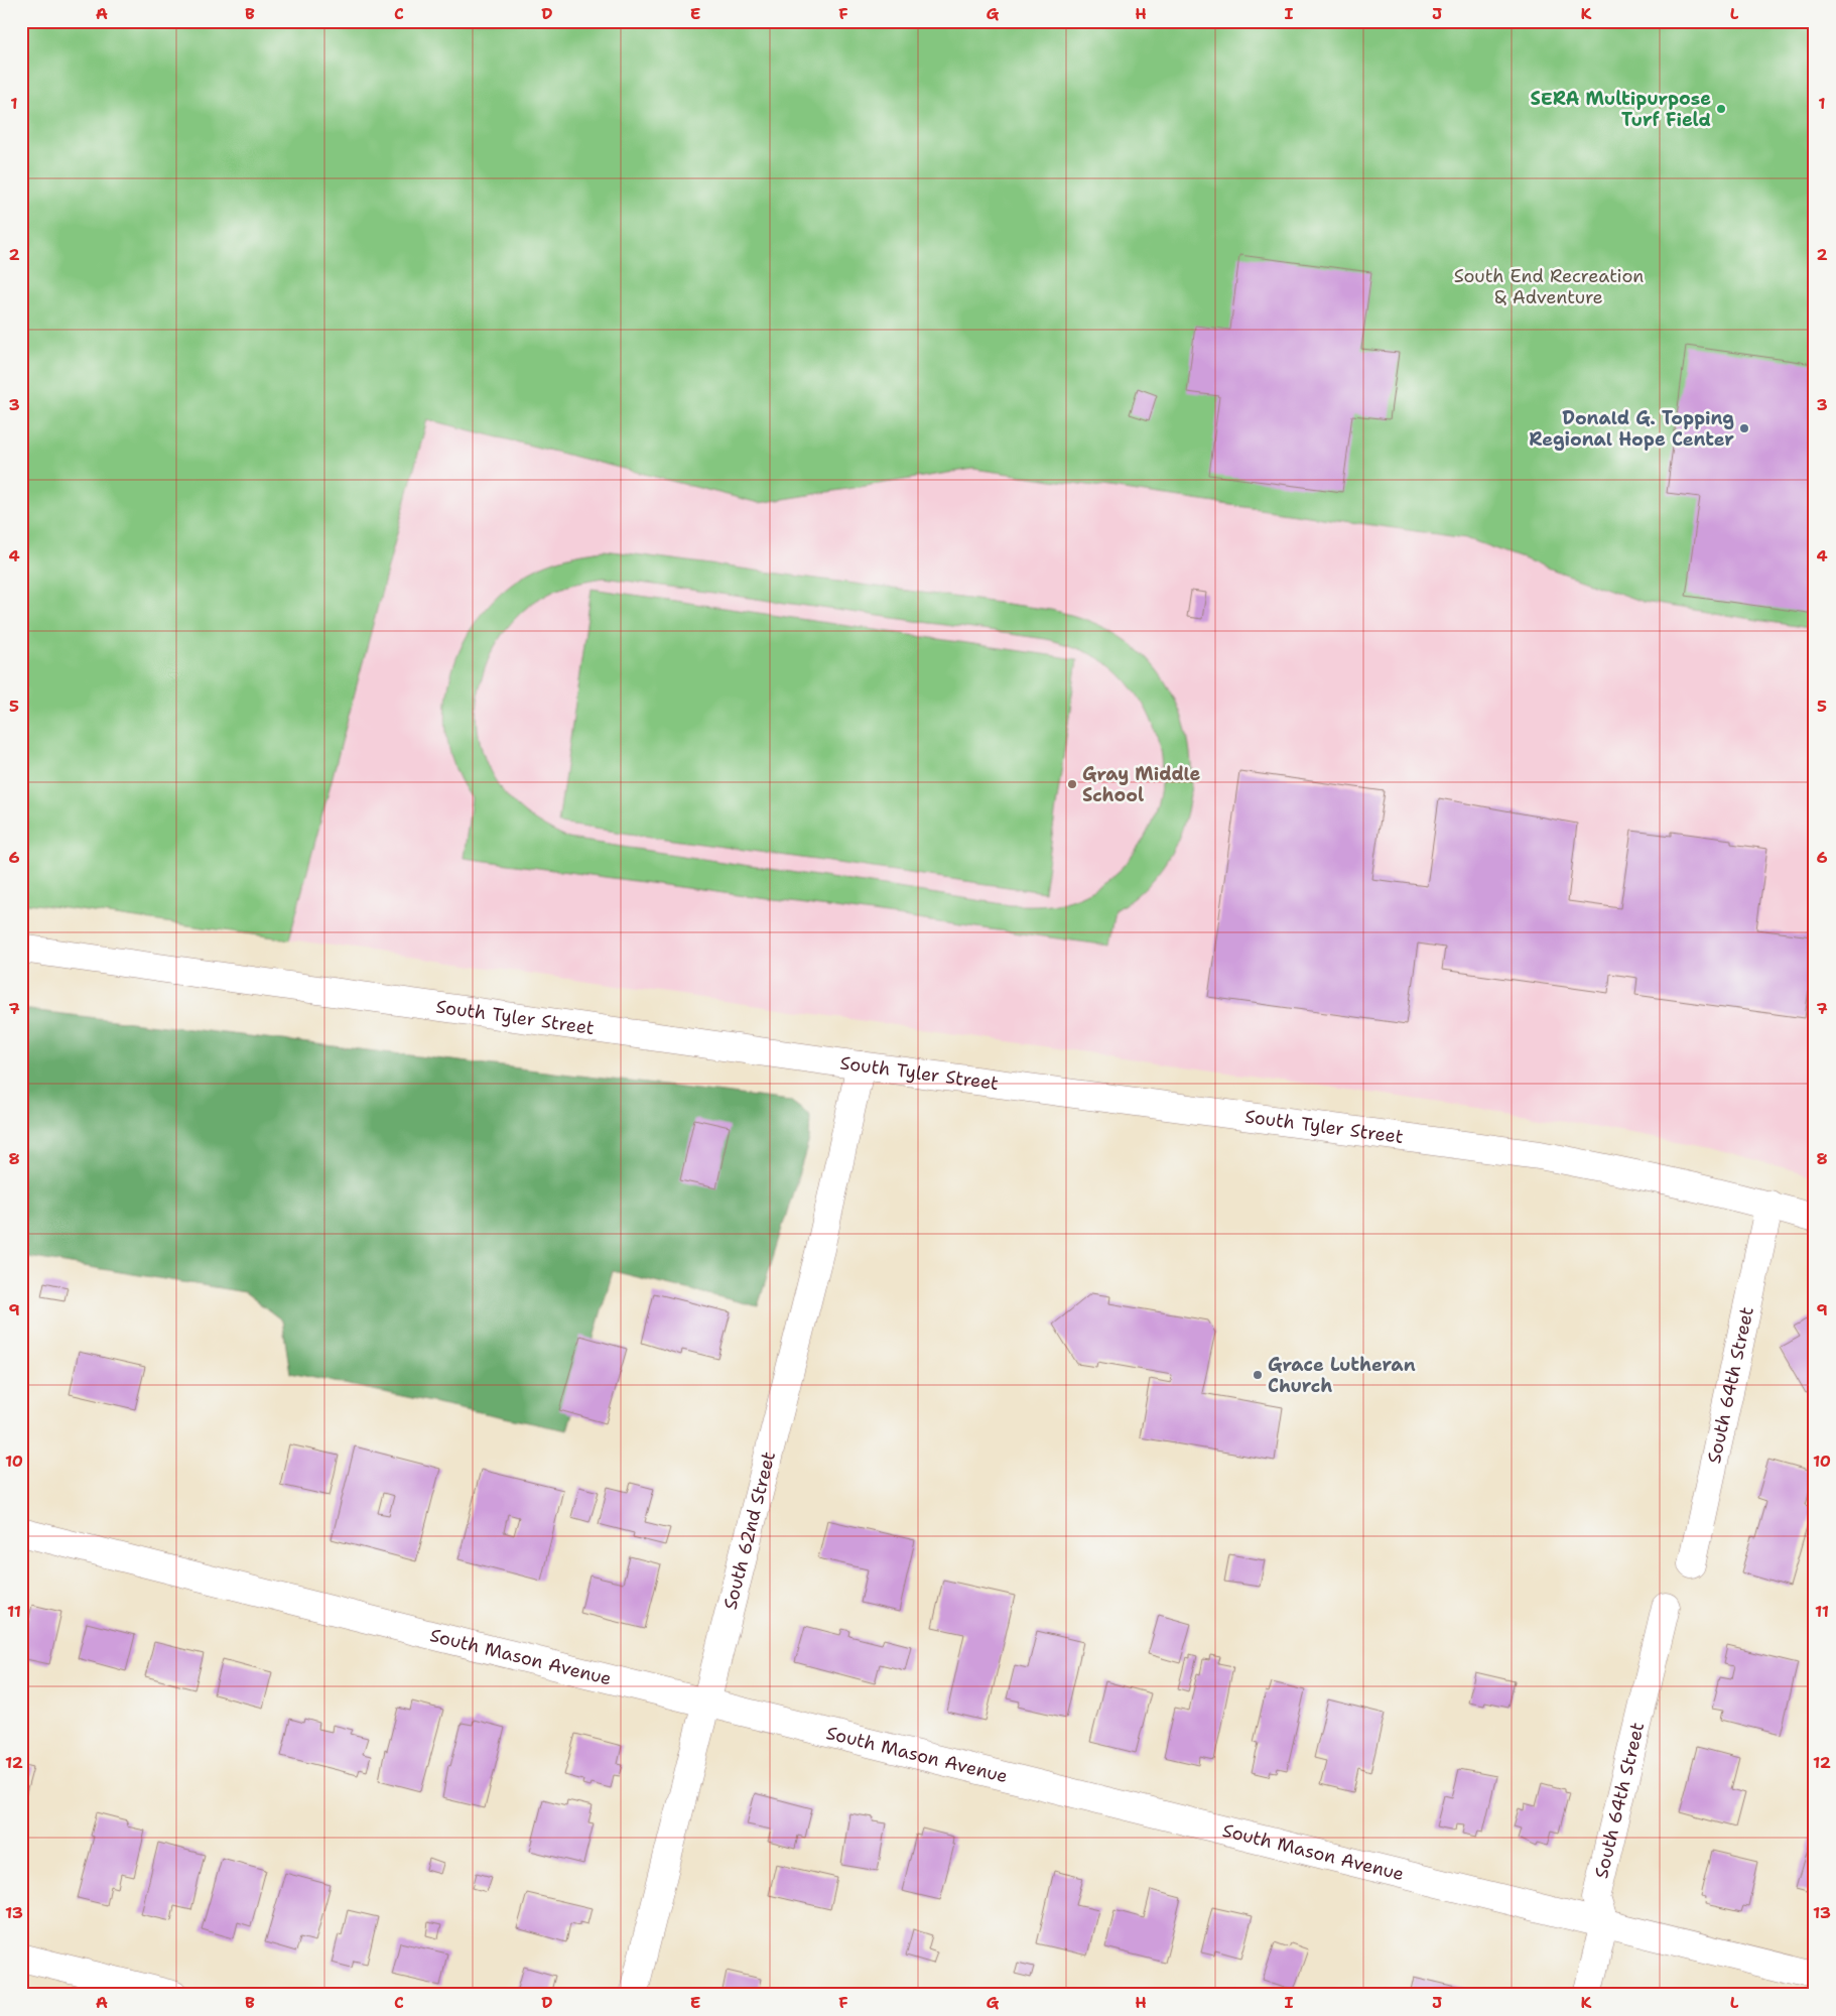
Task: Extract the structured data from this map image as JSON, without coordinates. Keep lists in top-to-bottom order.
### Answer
{
  "streets": {
    "street": [
      "South Tyler Street",
      "South 64th Street",
      "South 62nd Street",
      "South Mason Avenue"
    ]
  },
  "crossings": [
    ["South Tyler Street", "South 64th Street"],
    ["South Tyler Street", "South 62nd Street"],
    ["South 64th Street", "South Mason Avenue"],
    ["South 62nd Street", "South Mason Avenue"]
  ],
  "parks": ["South End Recreation & Adventure"],
  "places": [
    "SERA Multipurpose Turf Field",
    "Donald G. Topping Regional Hope Center",
    "Gray Middle School",
    "Grace Lutheran Church"
  ],
  "grid": {
    "columns": [
      "A",
      "B",
      "C",
      "D",
      "E",
      "F",
      "G",
      "H",
      "I",
      "J",
      "K",
      "L"
    ],
    "rows": [
      "1",
      "2",
      "3",
      "4",
      "5",
      "6",
      "7",
      "8",
      "9",
      "10",
      "11",
      "12",
      "13"
    ]
  }
}
